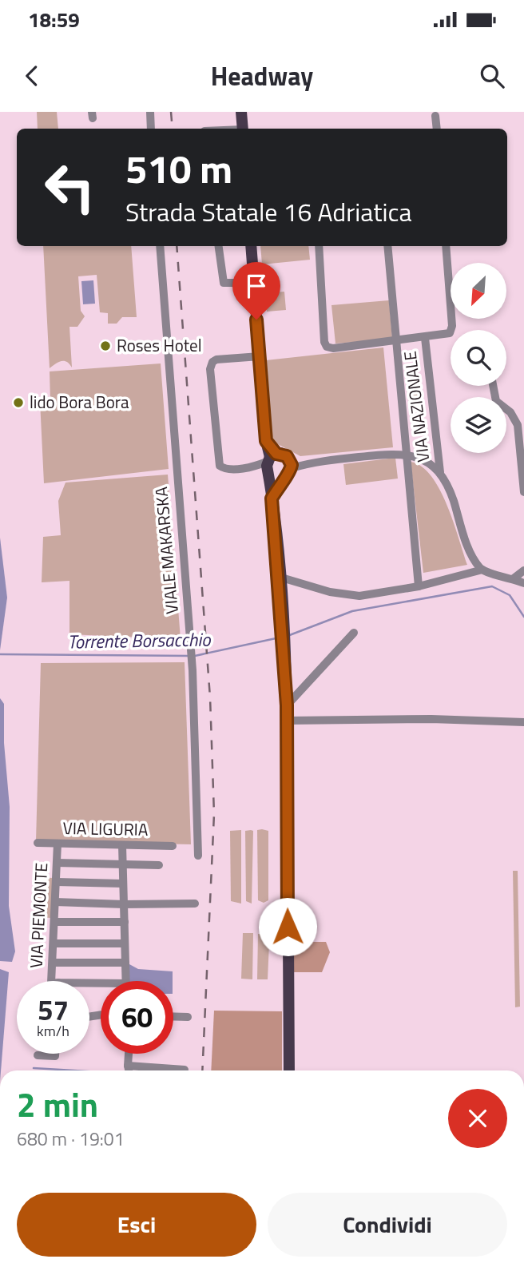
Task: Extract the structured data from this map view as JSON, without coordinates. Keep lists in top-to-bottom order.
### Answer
{
  "streets": {
    "street": [
      "VIA NAZIONALE",
      "VIALE MAKARSKA",
      "VIA LIGURIA",
      "VIA PIEMONTE"
    ]
  },
  "crossings": [
    ["VIA LIGURIA", "VIA PIEMONTE"]
  ],
  "water": ["Torrente Borsacchio"],
  "places": ["Roses Hotel", "lido Bora Bora"],
  "north": "bottom left",
  "page": {
    "status": "18:59",
    "header": "Headway",
    "turn": ["510 m", "Strada Statale 16 Adriatica"],
    "speed": "57 km/h",
    "limit": "60",
    "heading": ["2 min", "680 m · 19:01"],
    "buttons": ["Esci", "Condividi"]
  }
}
